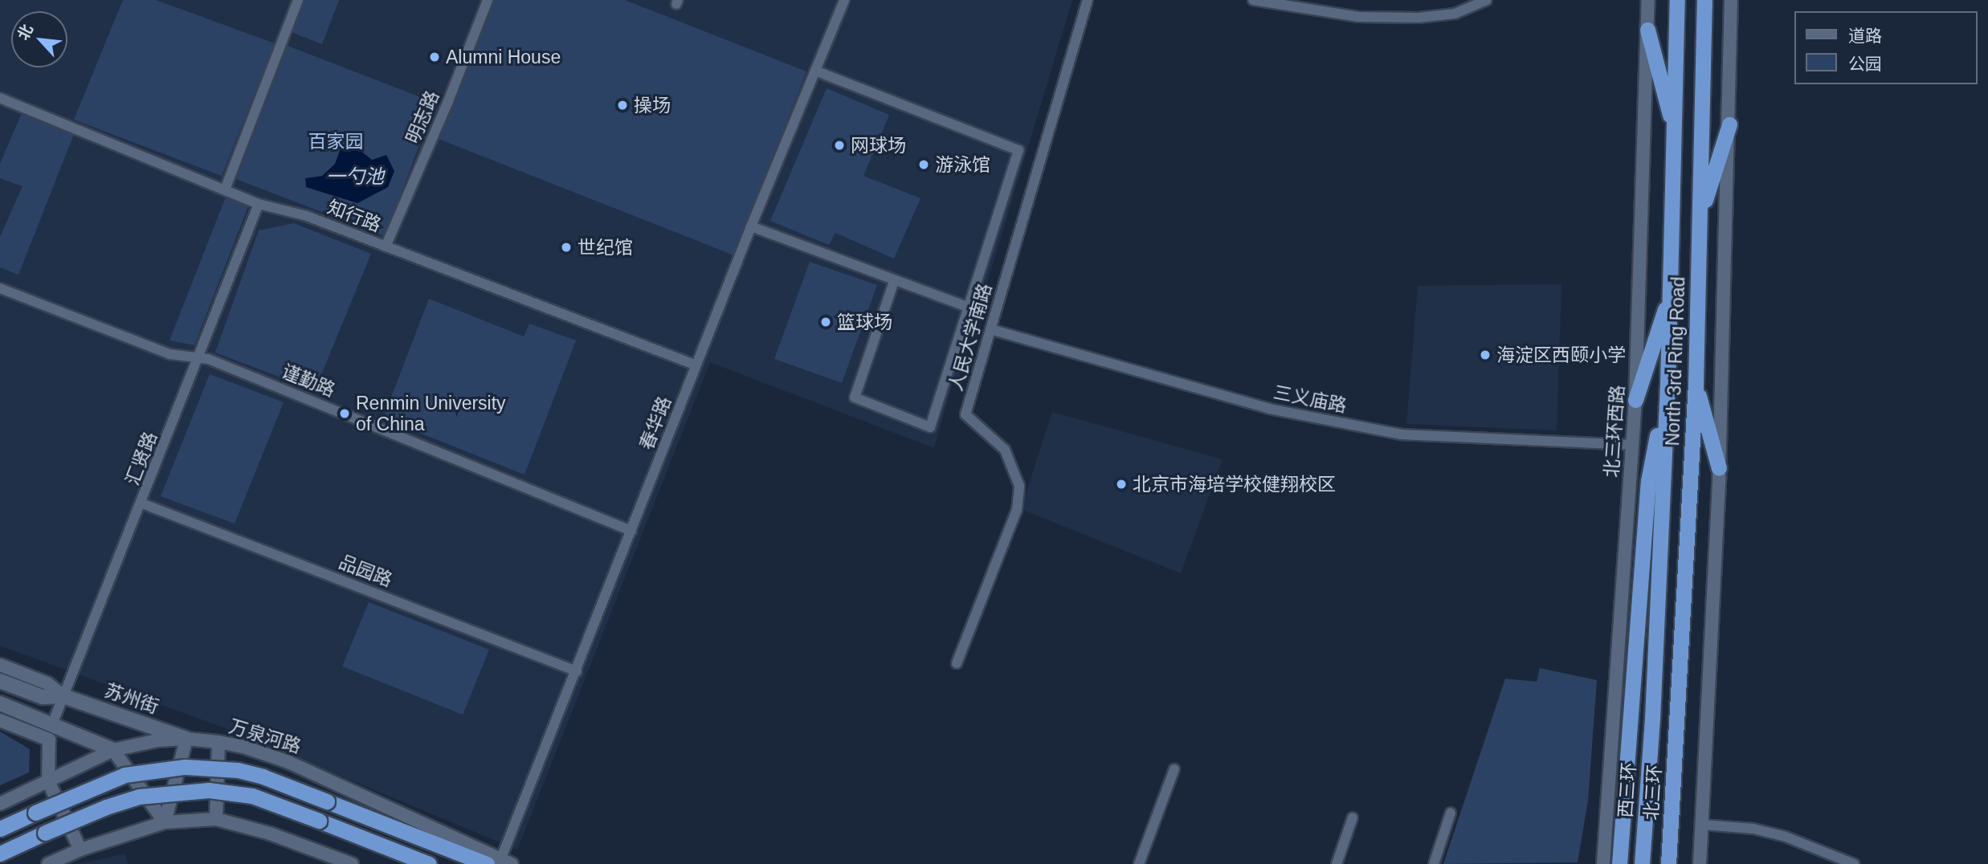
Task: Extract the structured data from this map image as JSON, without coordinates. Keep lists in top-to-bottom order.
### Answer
{
  "streets": {
    "highway": ["North 3rd Ring Road", "西三环", "北三环"],
    "main road": ["苏州街"],
    "street": [
      "明志路",
      "知行路",
      "人民大学南路",
      "谨勤路",
      "三义庙路",
      "春华路",
      "北三环西路",
      "汇贤路",
      "品园路",
      "万泉河路"
    ]
  },
  "crossings": [
    ["明志路", "知行路"],
    ["知行路", "春华路"],
    ["知行路", "汇贤路"],
    ["人民大学南路", "三义庙路"],
    ["North 3rd Ring Road", "西三环"],
    ["North 3rd Ring Road", "北三环"],
    ["谨勤路", "春华路"],
    ["谨勤路", "汇贤路"],
    ["三义庙路", "北三环西路"],
    ["春华路", "品园路"],
    ["春华路", "万泉河路"],
    ["汇贤路", "品园路"],
    ["汇贤路", "苏州街"],
    ["苏州街", "万泉河路"]
  ],
  "water": ["一勺池"],
  "parks": ["百家园"],
  "places": [
    "Alumni House",
    "操场",
    "网球场",
    "游泳馆",
    "世纪馆",
    "篮球场",
    "海淀区西颐小学",
    "Renmin University of China",
    "北京市海培学校健翔校区"
  ],
  "legend": ["道路", "公园"],
  "north": "top left"
}
